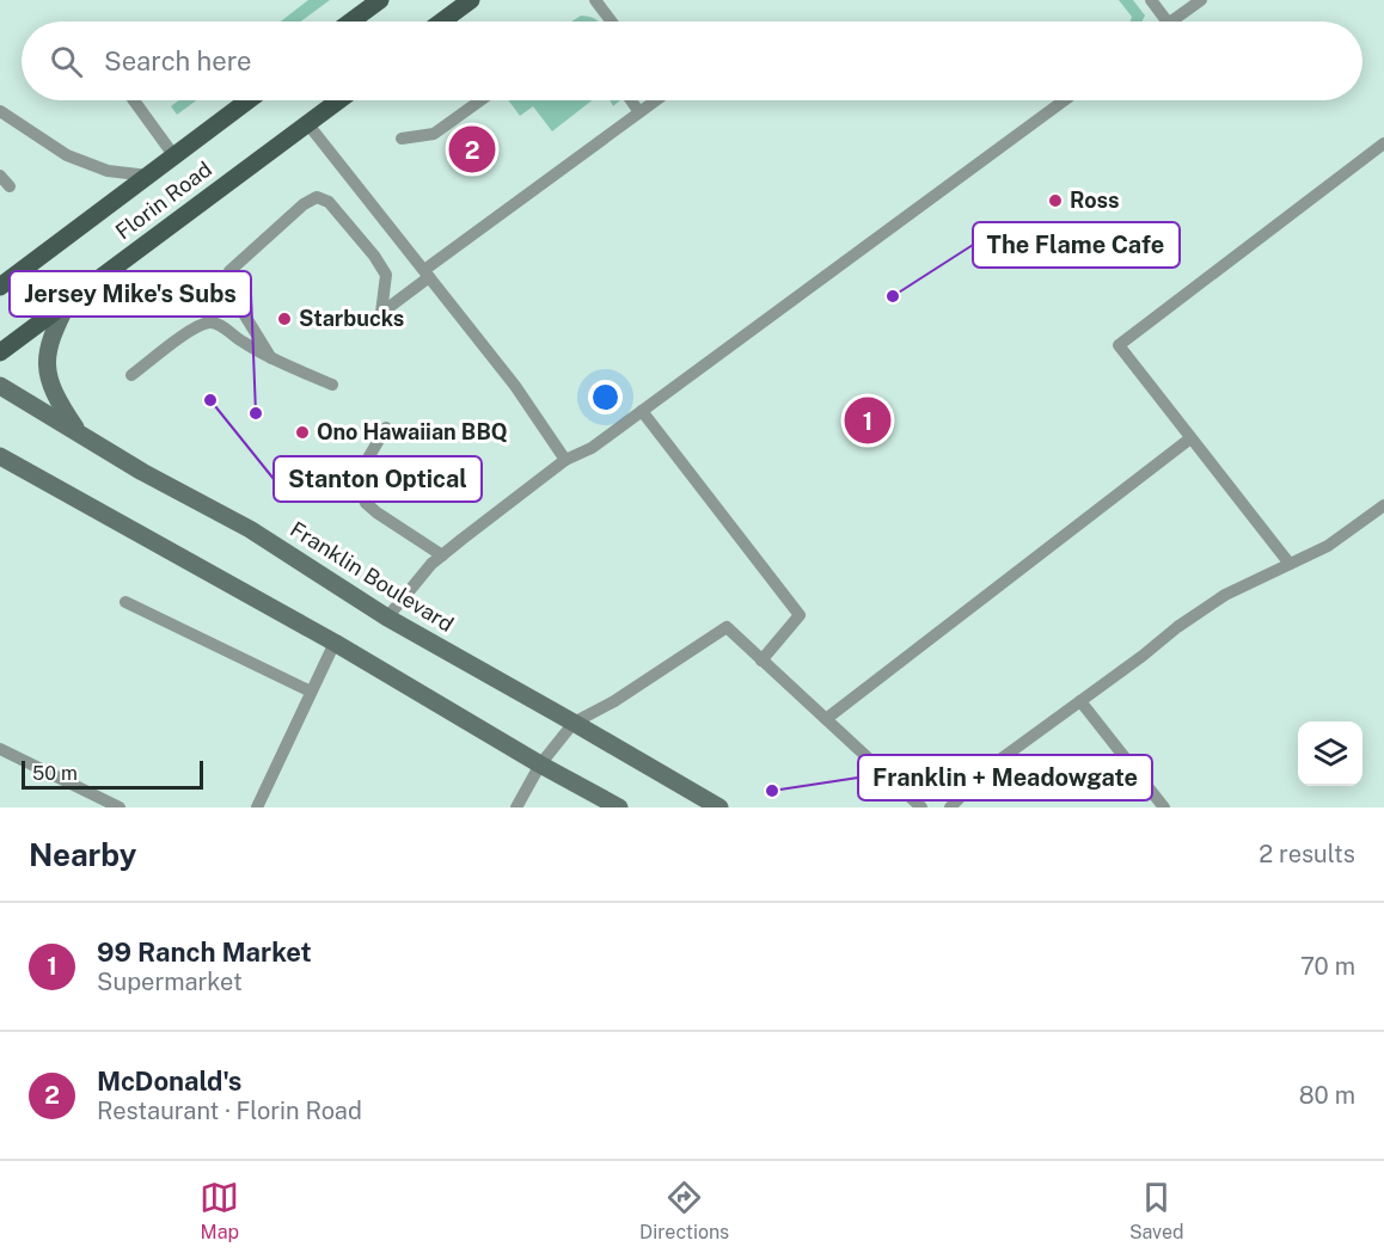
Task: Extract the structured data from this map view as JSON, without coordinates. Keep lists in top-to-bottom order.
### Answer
{
  "streets": {
    "main road": ["Florin Road", "Franklin Boulevard"]
  },
  "places": [
    "Ross",
    "The Flame Cafe",
    "Starbucks",
    "Stanton Optical",
    "Jersey Mike's Subs",
    "Ono Hawaiian BBQ",
    "Franklin + Meadowgate"
  ],
  "scale_bar": "50 m",
  "page": {
    "search": "Search here",
    "pins": ["2", "1"],
    "scale": "50 m",
    "heading": ["Nearby", "2 results"],
    "list": [
      {
        "mark": "1",
        "name": "99 Ranch Market",
        "note": "Supermarket",
        "value": "70 m"
      },
      {
        "mark": "2",
        "name": "McDonald's",
        "note": "Restaurant · Florin Road",
        "value": "80 m"
      }
    ],
    "nav": ["Map", "Directions", "Saved"]
  }
}
